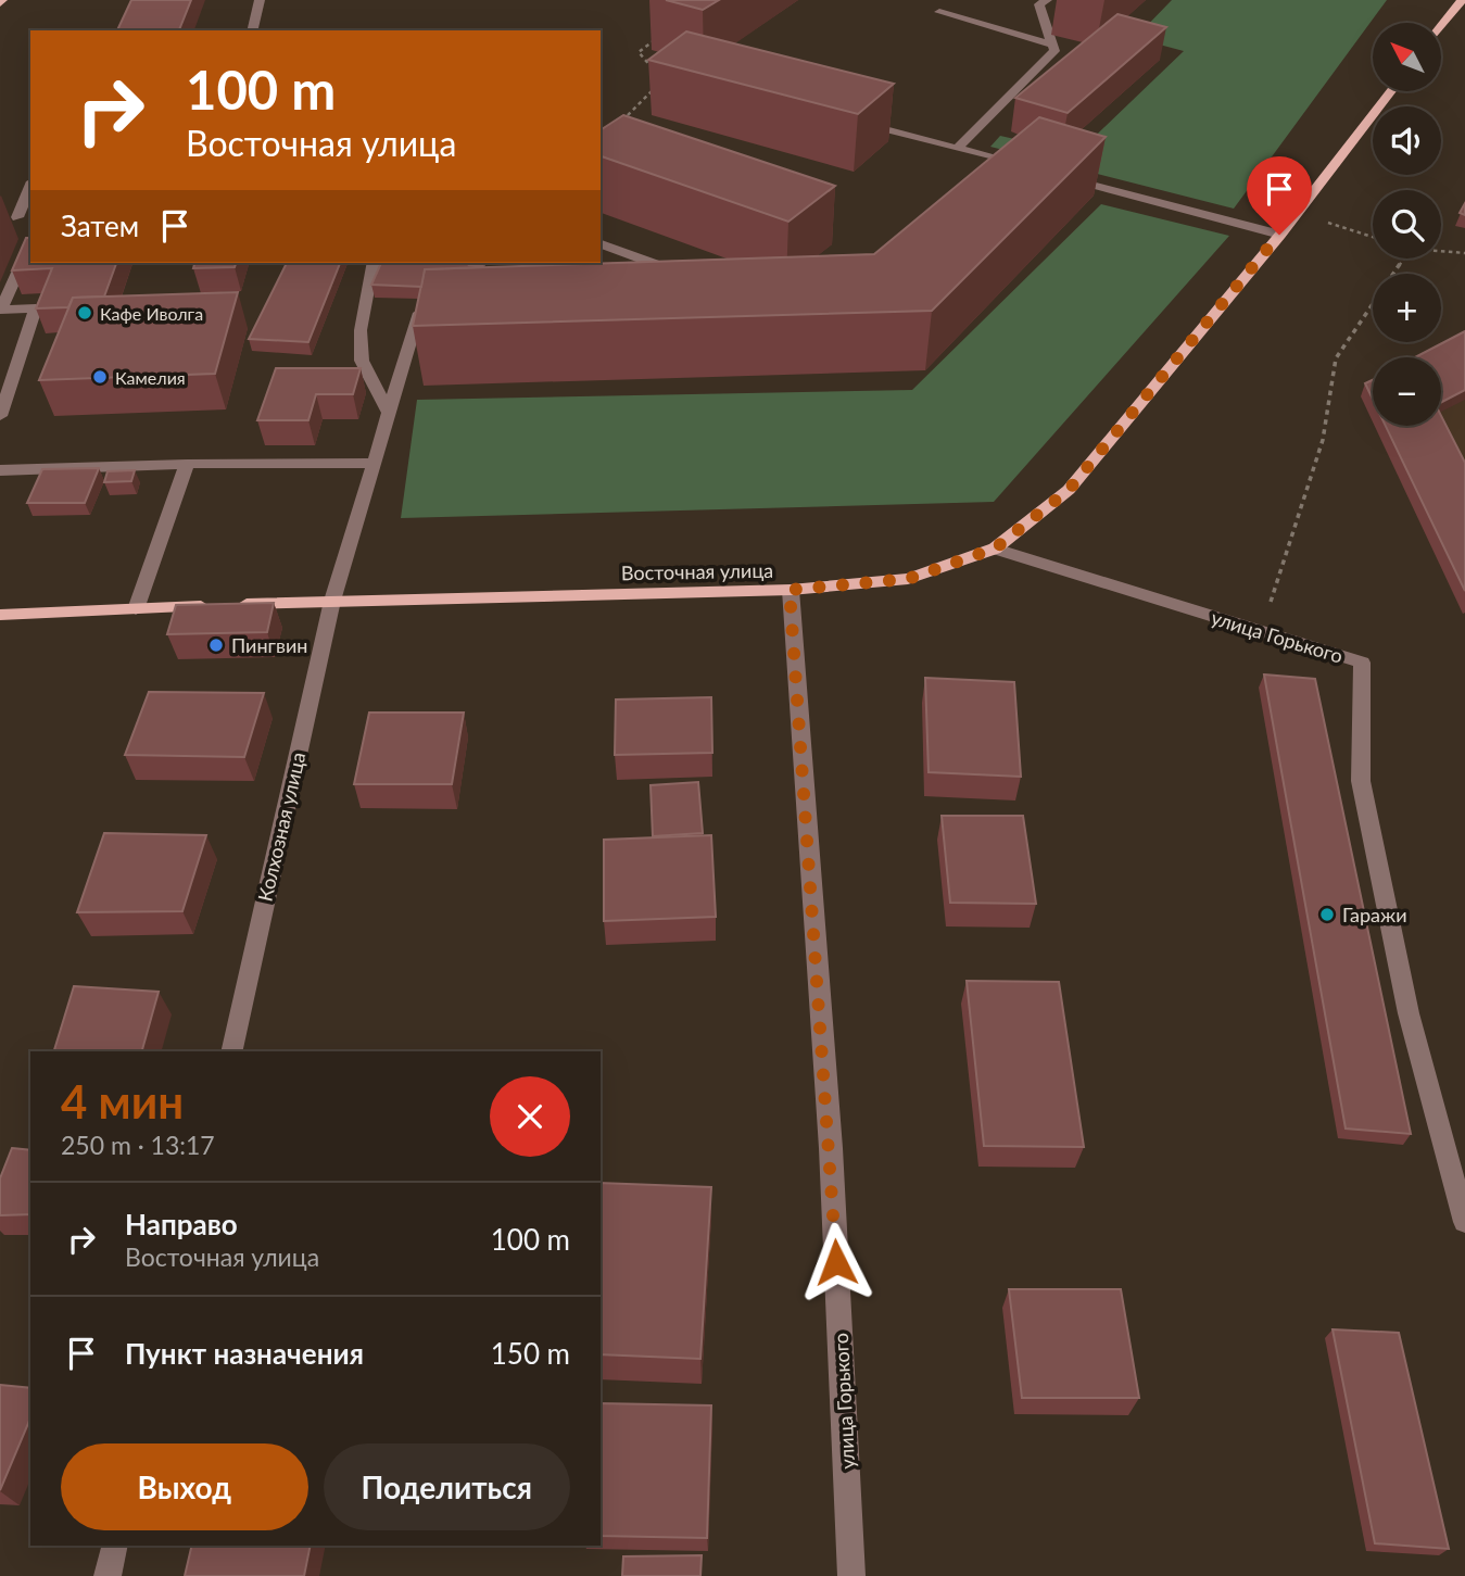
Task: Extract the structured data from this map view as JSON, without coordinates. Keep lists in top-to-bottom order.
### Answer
{
  "streets": {
    "main road": ["Восточная улица"],
    "street": ["улица Горького", "Колхозная улица"]
  },
  "crossings": [
    ["Восточная улица", "улица Горького"],
    ["Восточная улица", "Колхозная улица"]
  ],
  "places": [
    "Кафе Иволга",
    "Камелия",
    "Пингвин",
    "Гаражи"
  ],
  "north": "top left",
  "page": {
    "map_buttons": ["+", "−"],
    "turn": ["100 m", "Восточная улица"],
    "then": "Затем",
    "heading": ["4 мин", "250 m · 13:17"],
    "list": [
      {
        "name": "Направо",
        "note": "Восточная улица",
        "value": "100 m"
      },
      {
        "name": "Пункт назначения",
        "value": "150 m"
      }
    ],
    "buttons": ["Выход", "Поделиться"]
  }
}
